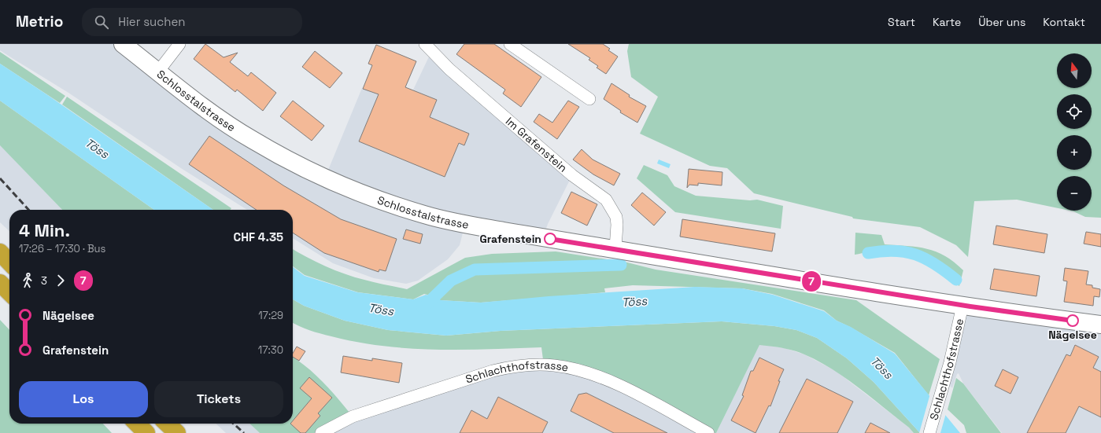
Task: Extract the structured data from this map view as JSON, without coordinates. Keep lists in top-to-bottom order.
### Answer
{
  "streets": {
    "main road": ["Schlosstalstrasse"],
    "street": ["Im Grafenstein", "Schlachthofstrasse"]
  },
  "crossings": [
    ["Schlosstalstrasse", "Im Grafenstein"],
    ["Schlosstalstrasse", "Schlachthofstrasse"]
  ],
  "water": ["Töss"],
  "places": ["Grafenstein", "Nägelsee"],
  "lines": ["bus line 7"],
  "north": "top",
  "page": {
    "header": "Metrio",
    "search": "Hier suchen",
    "nav": [
      "Start",
      "Karte",
      "Über uns",
      "Kontakt"
    ],
    "on_map": "7",
    "map_buttons": ["+", "−"],
    "heading": ["4 Min.", "17:26 – 17:30 · Bus", "CHF 4.35"],
    "legs": ["3", "7"],
    "list": [
      {
        "name": "Nägelsee",
        "value": "17:29"
      },
      {
        "name": "Grafenstein",
        "value": "17:30"
      }
    ],
    "buttons": ["Los", "Tickets"]
  }
}
